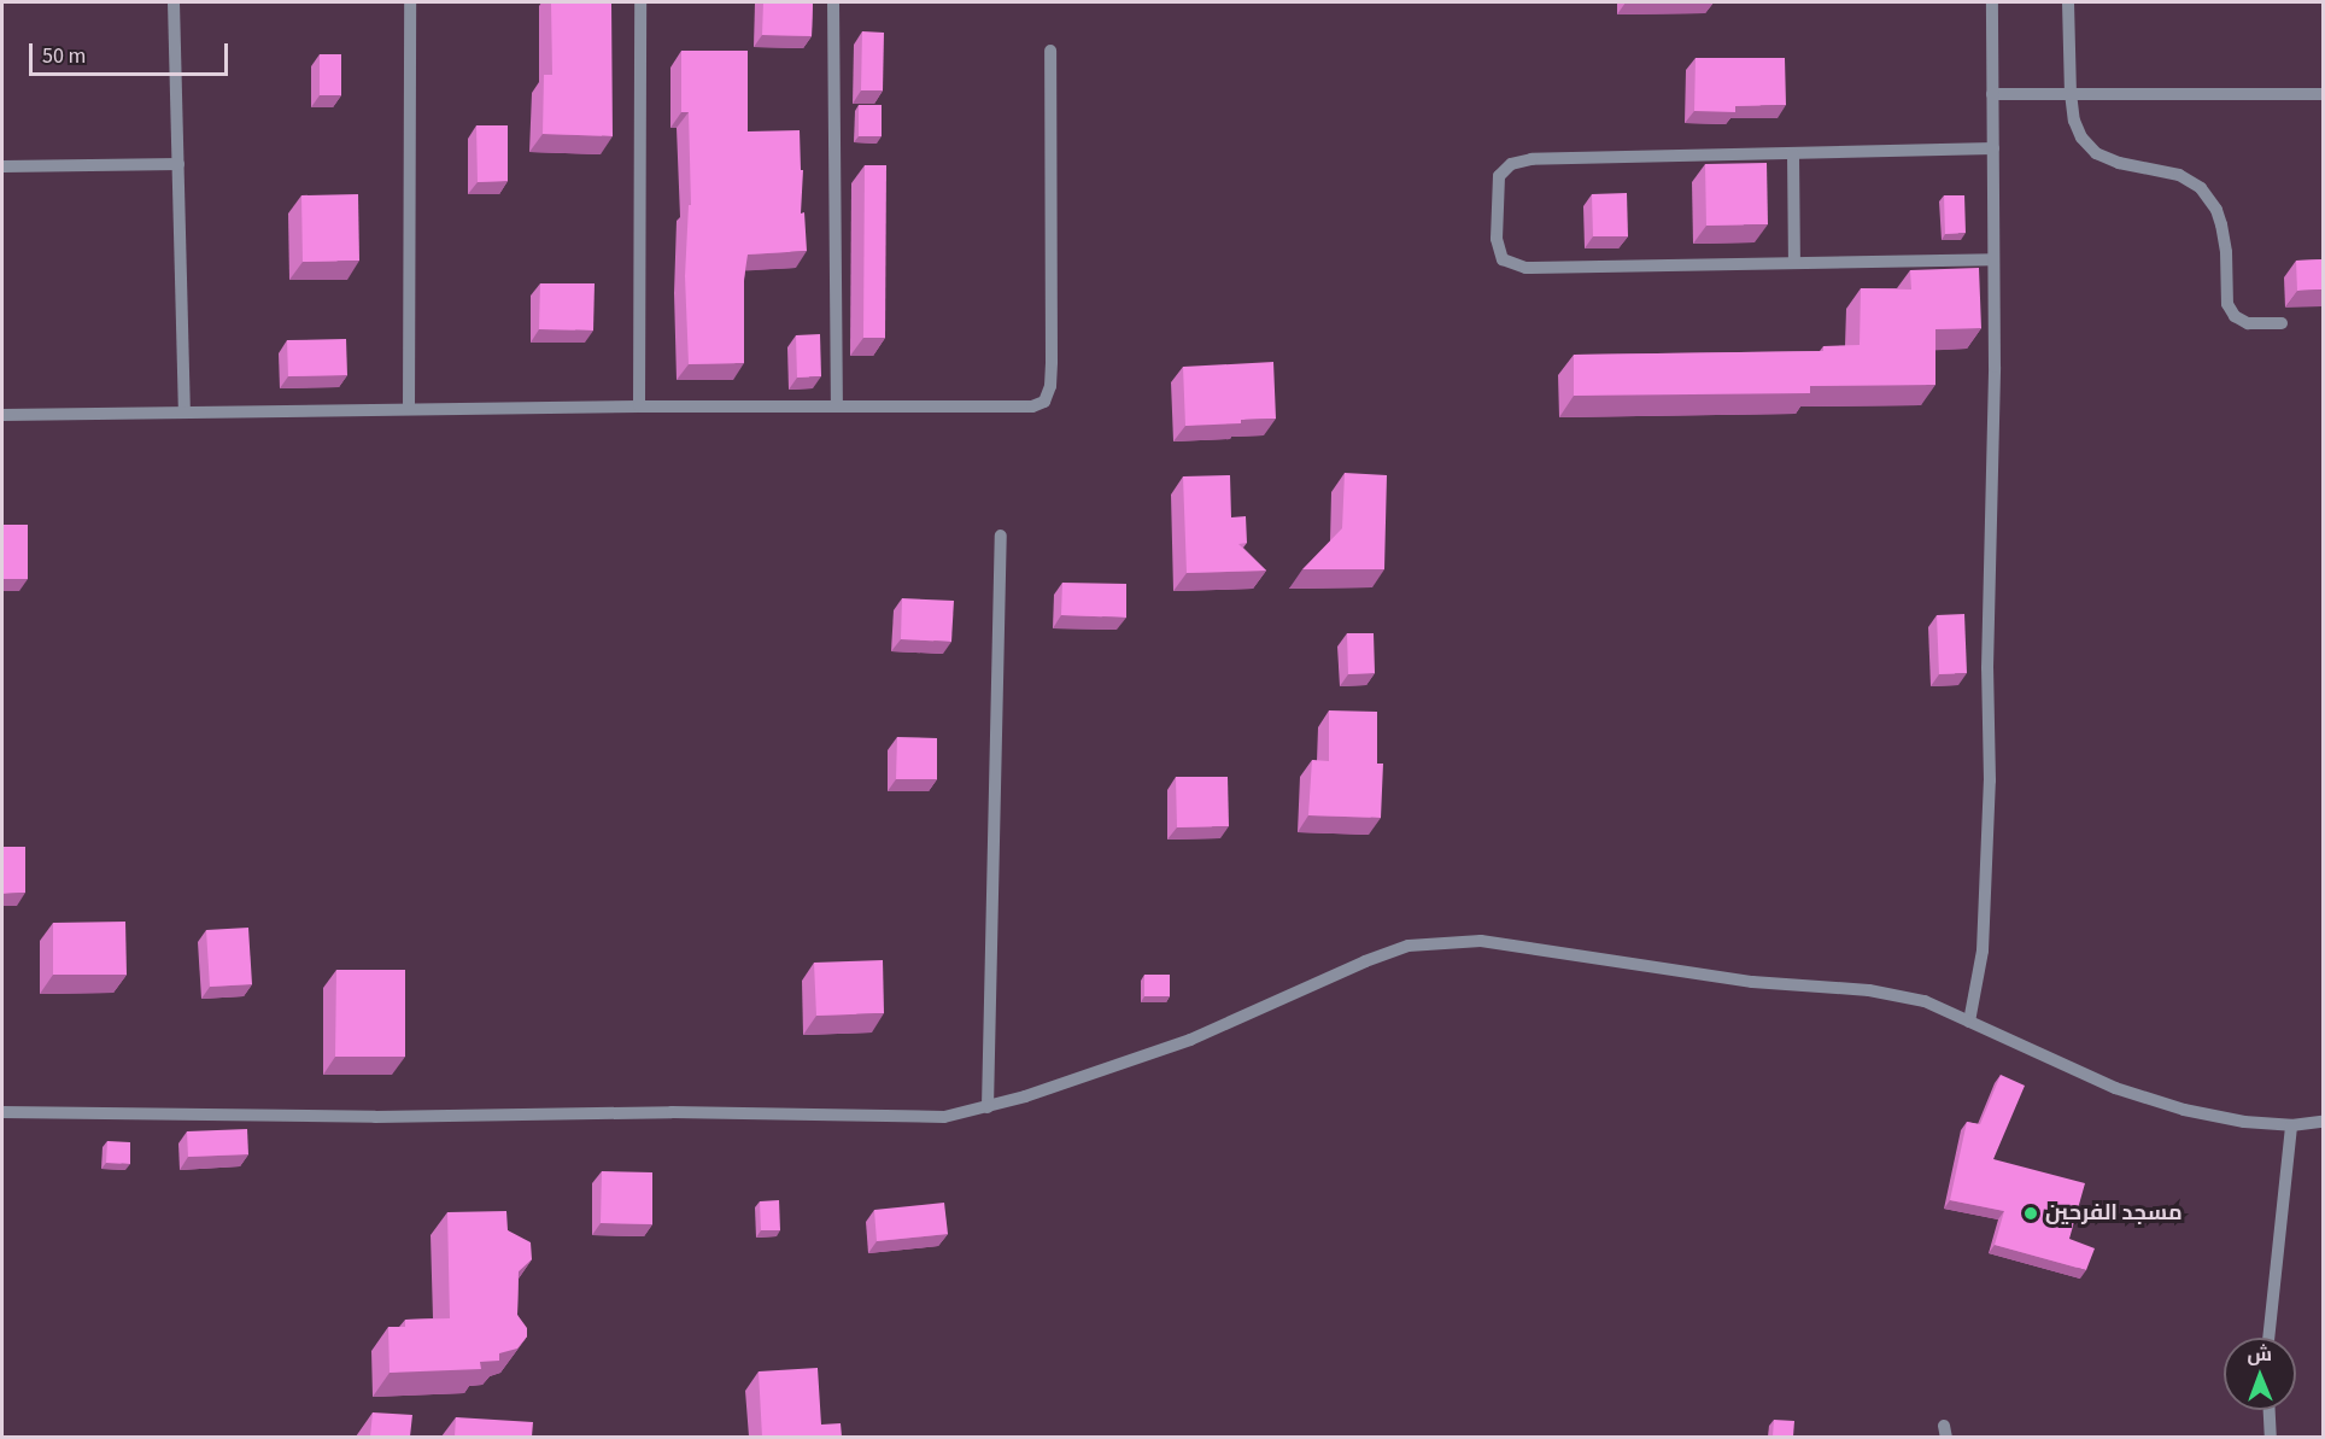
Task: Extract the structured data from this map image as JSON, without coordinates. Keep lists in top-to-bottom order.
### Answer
{
  "places": ["مسجد الفرحين"],
  "scale_bar": "50 m",
  "north": "top"
}
